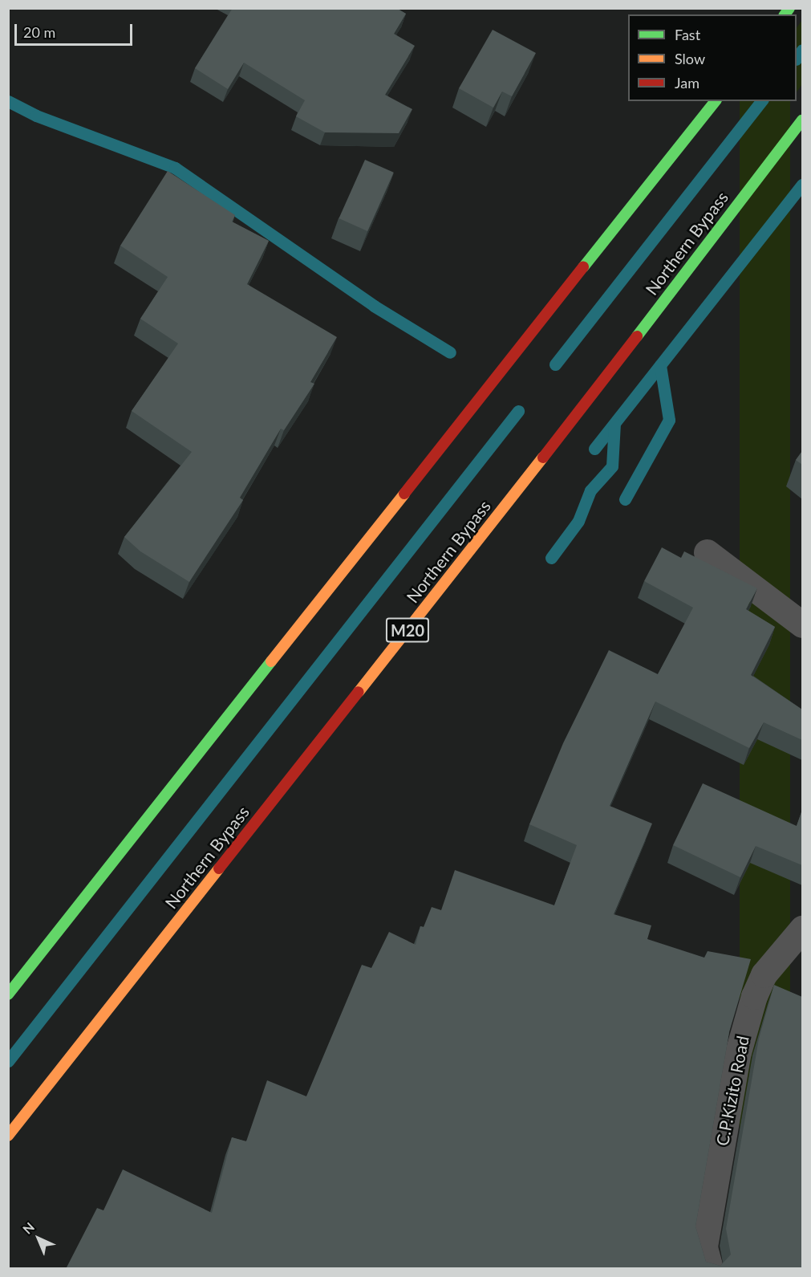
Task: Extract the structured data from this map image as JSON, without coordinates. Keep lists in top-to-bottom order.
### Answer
{
  "streets": {
    "highway": ["Northern Bypass", "M20"],
    "street": ["C.P.Kizito Road"]
  },
  "legend": ["Fast", "Slow", "Jam"],
  "scale_bar": "20 m",
  "north": "top left"
}
